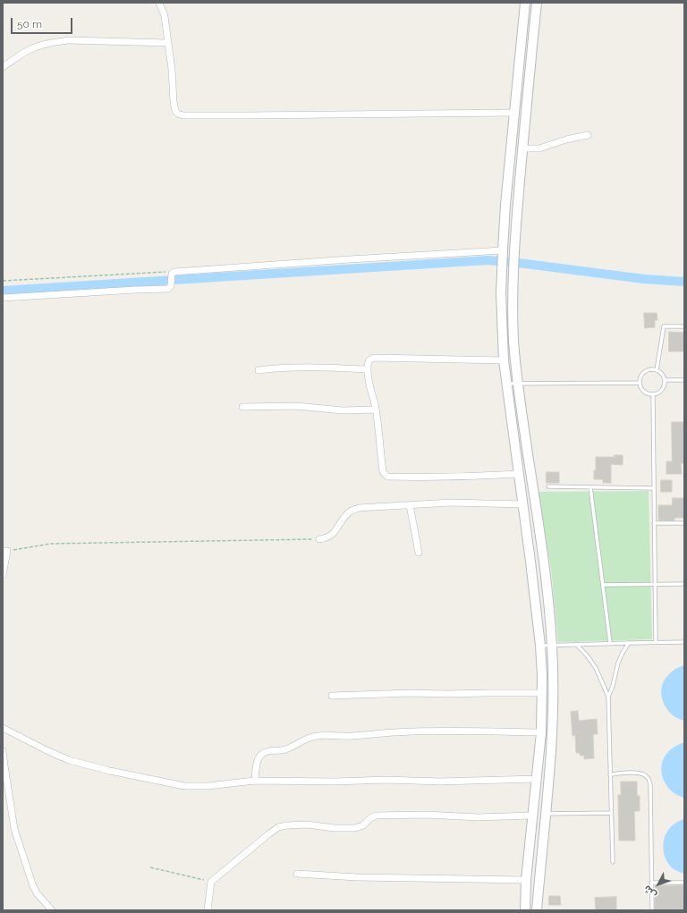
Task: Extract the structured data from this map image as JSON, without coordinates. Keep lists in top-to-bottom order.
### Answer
{
  "scale_bar": "50 m",
  "north": "bottom left"
}
